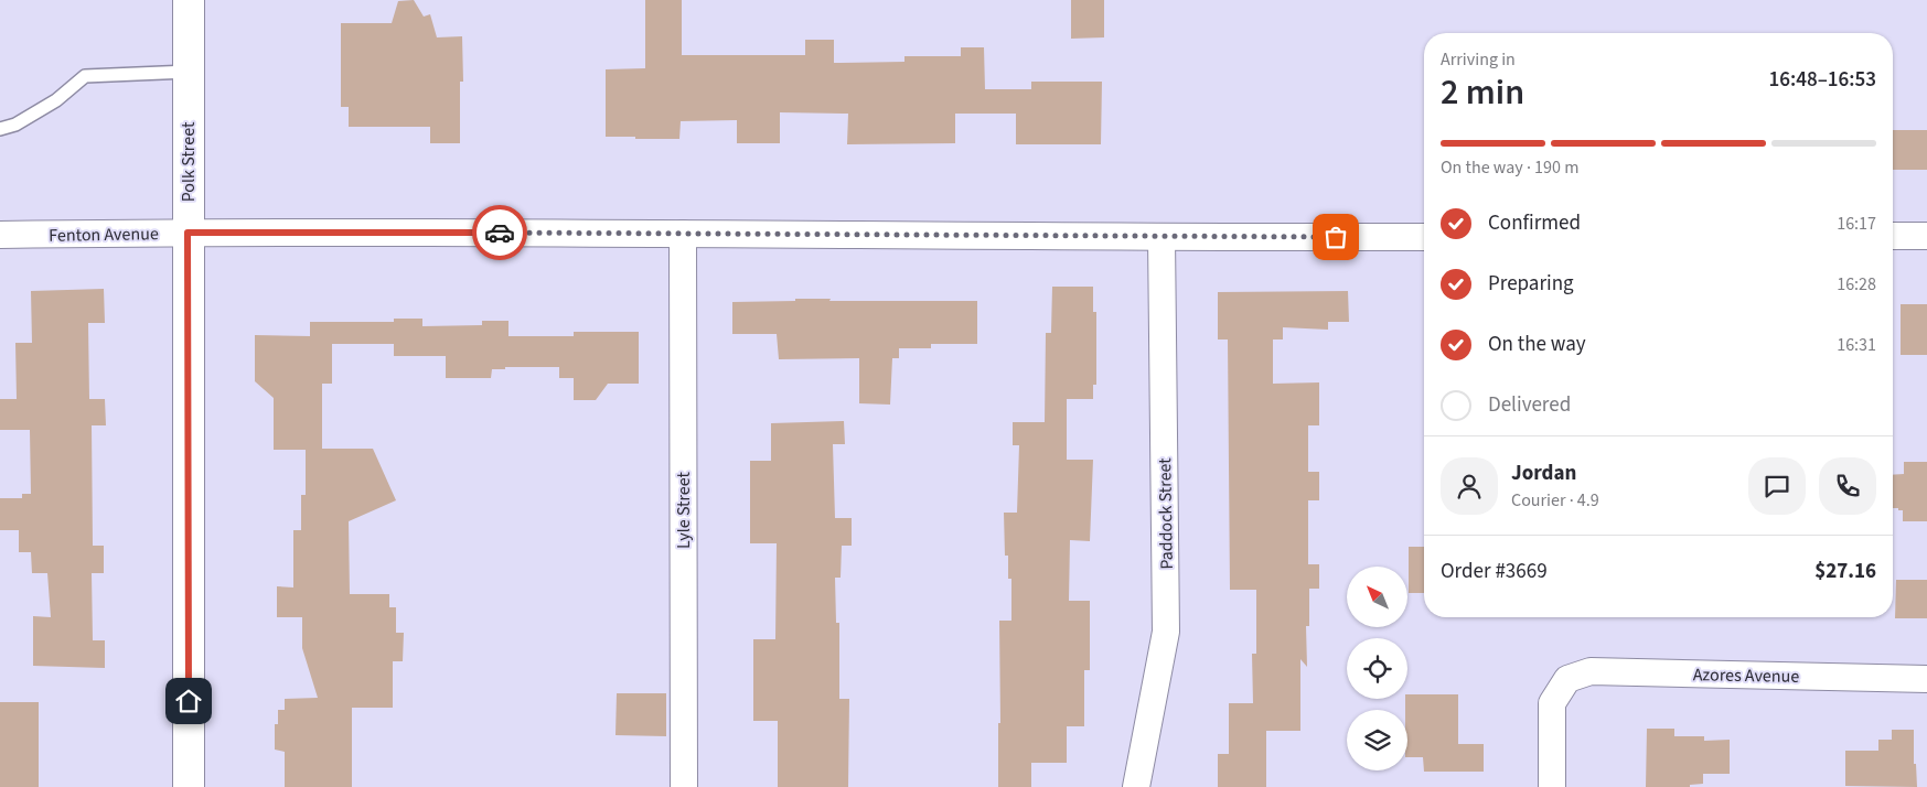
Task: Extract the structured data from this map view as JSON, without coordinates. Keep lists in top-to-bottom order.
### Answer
{
  "streets": {
    "street": [
      "Polk Street",
      "Fenton Avenue",
      "Lyle Street",
      "Paddock Street",
      "Azores Avenue"
    ]
  },
  "crossings": [
    ["Polk Street", "Fenton Avenue"],
    ["Fenton Avenue", "Lyle Street"],
    ["Fenton Avenue", "Paddock Street"]
  ],
  "north": "top left",
  "page": {
    "heading": ["2 min", "Arriving in", "16:48–16:53"],
    "panel": [
      "Jordan",
      "Courier · 4.9",
      "Order #3669",
      "$27.16"
    ],
    "bar": "On the way · 190 m",
    "list": [
      ["Confirmed", "16:17"],
      ["Preparing", "16:28"],
      ["On the way", "16:31"],
      "Delivered"
    ]
  }
}
